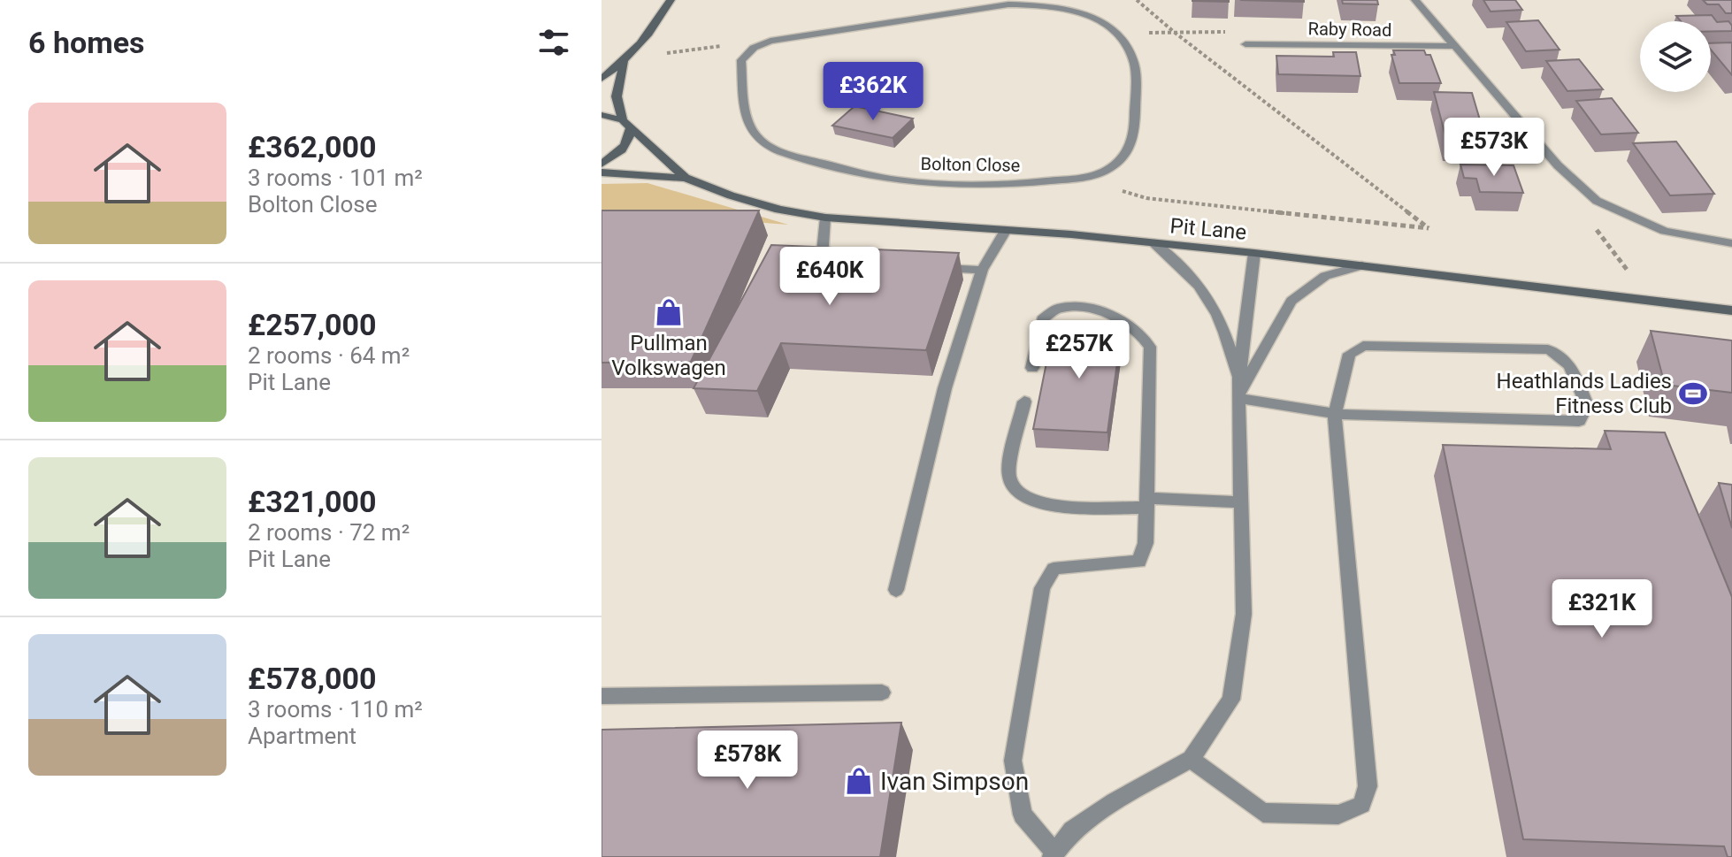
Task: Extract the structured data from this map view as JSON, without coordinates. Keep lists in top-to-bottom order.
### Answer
{
  "streets": {
    "street": ["Raby Road", "Bolton Close", "Pit Lane"]
  },
  "places": {
    "shop": ["Pullman Volkswagen", "Ivan Simpson"],
    "sports": ["Heathlands Ladies Fitness Club"]
  },
  "page": {
    "heading": "6 homes",
    "price": [
      "£362K",
      "£573K",
      "£640K",
      "£257K",
      "£321K",
      "£578K"
    ],
    "list": [
      {
        "name": "£362,000",
        "note": "3 rooms · 101 m² · Bolton Close"
      },
      {
        "name": "£257,000",
        "note": "2 rooms · 64 m² · Pit Lane"
      },
      {
        "name": "£321,000",
        "note": "2 rooms · 72 m² · Pit Lane"
      },
      {
        "name": "£578,000",
        "note": "3 rooms · 110 m² · Apartment"
      }
    ]
  }
}
